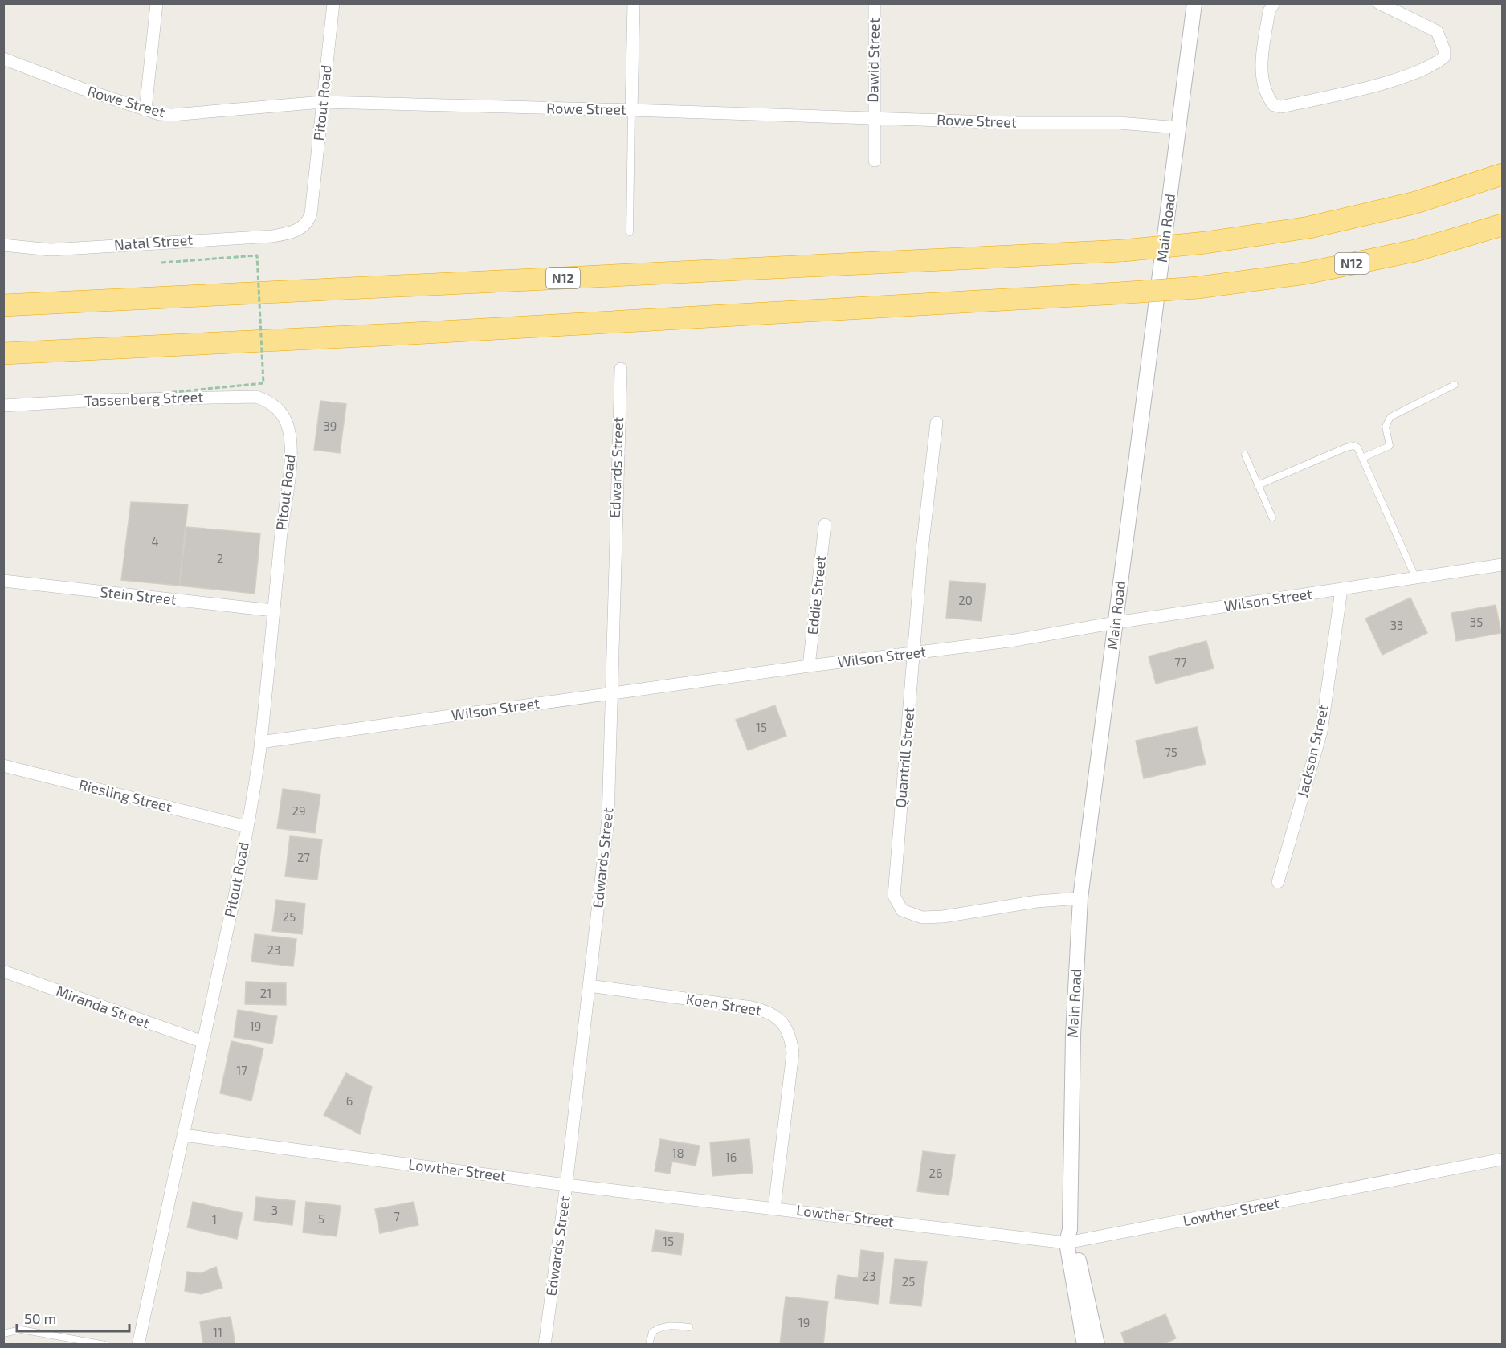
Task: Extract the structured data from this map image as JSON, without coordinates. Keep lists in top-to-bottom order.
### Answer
{
  "streets": {
    "highway": ["N12"],
    "street": [
      "Dawid Street",
      "Rowe Street",
      "Pitout Road",
      "Main Road",
      "Natal Street",
      "Tassenberg Street",
      "Edwards Street",
      "Eddie Street",
      "Stein Street",
      "Wilson Street",
      "Jackson Street",
      "Quantrill Street",
      "Riesling Street",
      "Koen Street",
      "Miranda Street",
      "Lowther Street"
    ]
  },
  "crossings": [
    ["Dawid Street", "Rowe Street"],
    ["Rowe Street", "Pitout Road"],
    ["Rowe Street", "Main Road"],
    ["Pitout Road", "Natal Street"],
    ["Pitout Road", "Tassenberg Street"],
    ["Pitout Road", "Stein Street"],
    ["Pitout Road", "Wilson Street"],
    ["Pitout Road", "Riesling Street"],
    ["Pitout Road", "Miranda Street"],
    ["Pitout Road", "Lowther Street"],
    ["Main Road", "Wilson Street"],
    ["Main Road", "Quantrill Street"],
    ["Main Road", "Lowther Street"],
    ["Edwards Street", "Wilson Street"],
    ["Edwards Street", "Koen Street"],
    ["Edwards Street", "Lowther Street"],
    ["Eddie Street", "Wilson Street"],
    ["Wilson Street", "Jackson Street"],
    ["Wilson Street", "Quantrill Street"],
    ["Koen Street", "Lowther Street"]
  ],
  "house_numbers": [
    "39",
    "4",
    "2",
    "20",
    "35",
    "33",
    "77",
    "15",
    "75",
    "29",
    "27",
    "25",
    "23",
    "21",
    "19",
    "17",
    "6",
    "18",
    "16",
    "26",
    "3",
    "7",
    "5",
    "1",
    "15",
    "23",
    "25",
    "19",
    "11"
  ],
  "scale_bar": "50 m"
}
